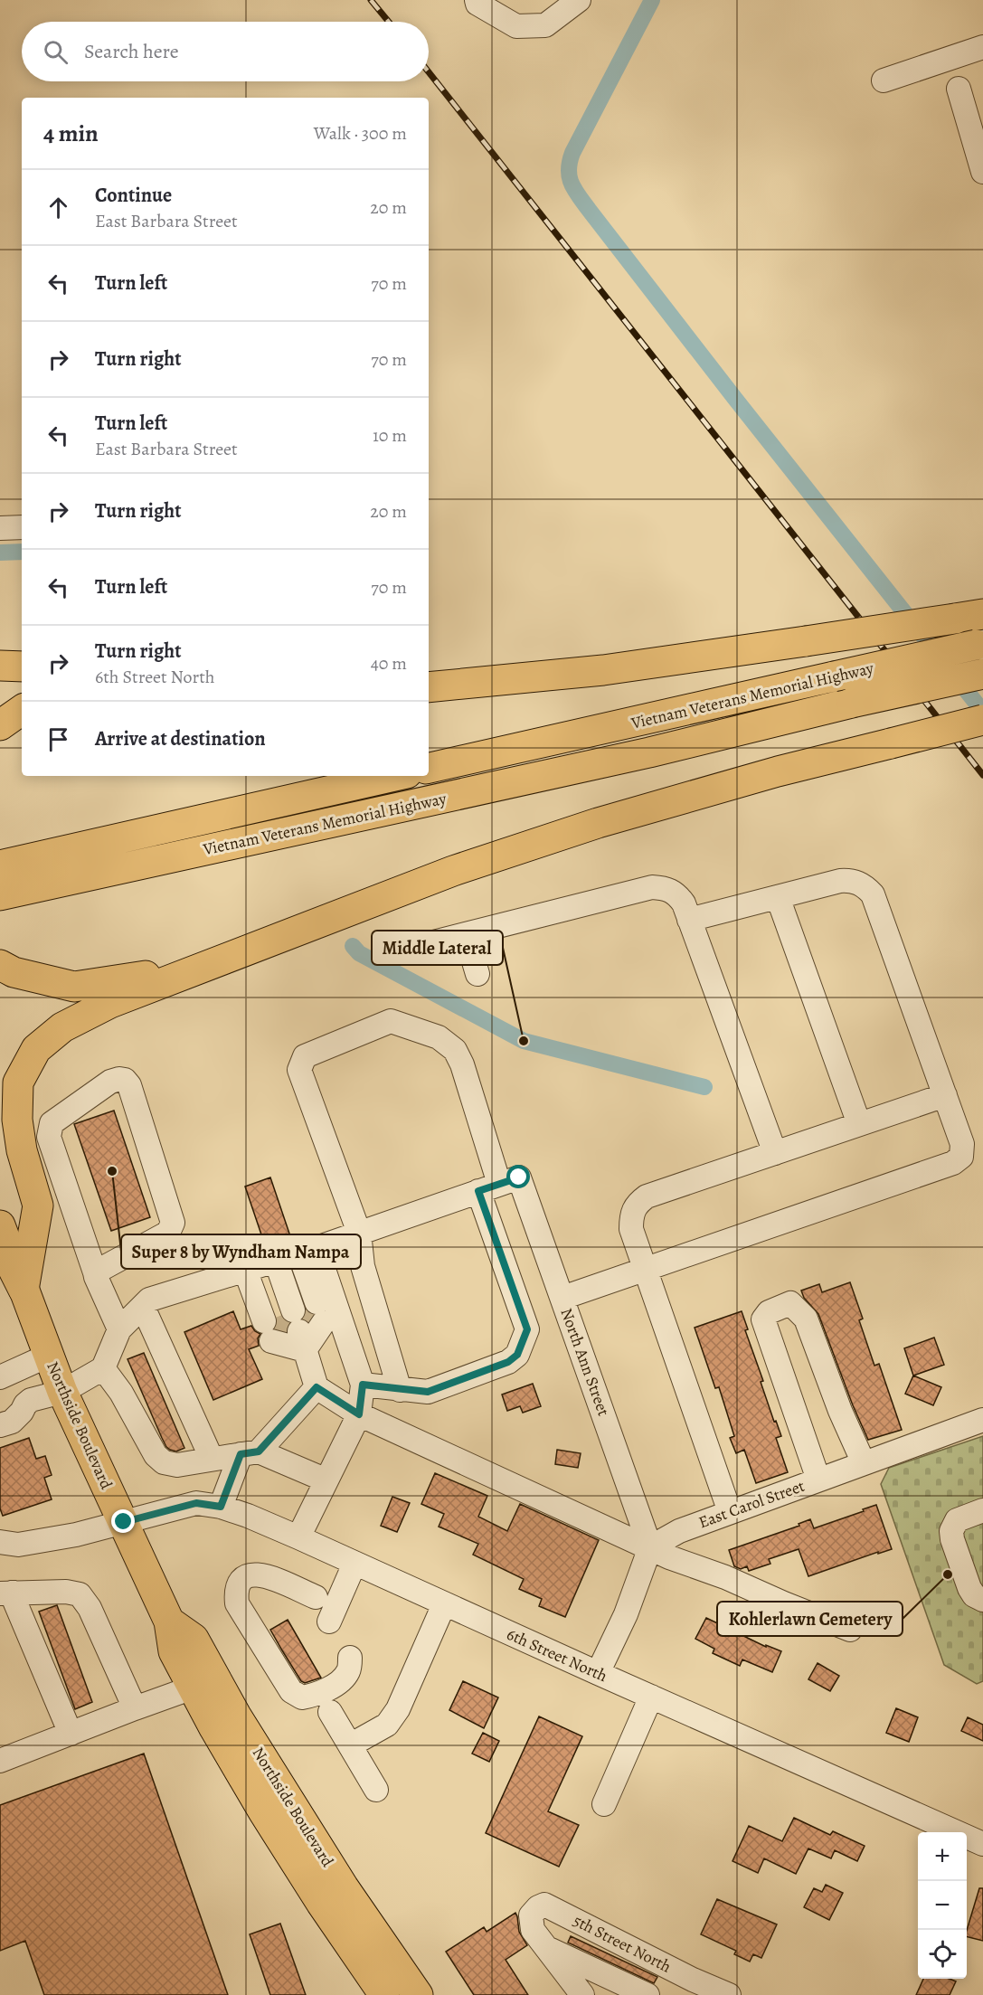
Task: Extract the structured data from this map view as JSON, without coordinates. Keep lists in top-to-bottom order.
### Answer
{
  "streets": {
    "main road": ["Vietnam Veterans Memorial Highway", "Northside Boulevard"],
    "street": [
      "North Ann Street",
      "East Carol Street",
      "6th Street North",
      "5th Street North"
    ]
  },
  "crossings": [
    ["North Ann Street", "East Carol Street"],
    ["Northside Boulevard", "6th Street North"]
  ],
  "places": ["Middle Lateral", "Super 8 by Wyndham Nampa", "Kohlerlawn Cemetery"],
  "page": {
    "search": "Search here",
    "heading": ["4 min", "Walk · 300 m"],
    "list": [
      ["Continue", "East Barbara Street", "20 m"],
      ["Turn left", "70 m"],
      ["Turn right", "70 m"],
      ["Turn left", "East Barbara Street", "10 m"],
      ["Turn right", "20 m"],
      ["Turn left", "70 m"],
      ["Turn right", "6th Street North", "40 m"],
      "Arrive at destination"
    ],
    "map_buttons": ["+", "−"]
  }
}
